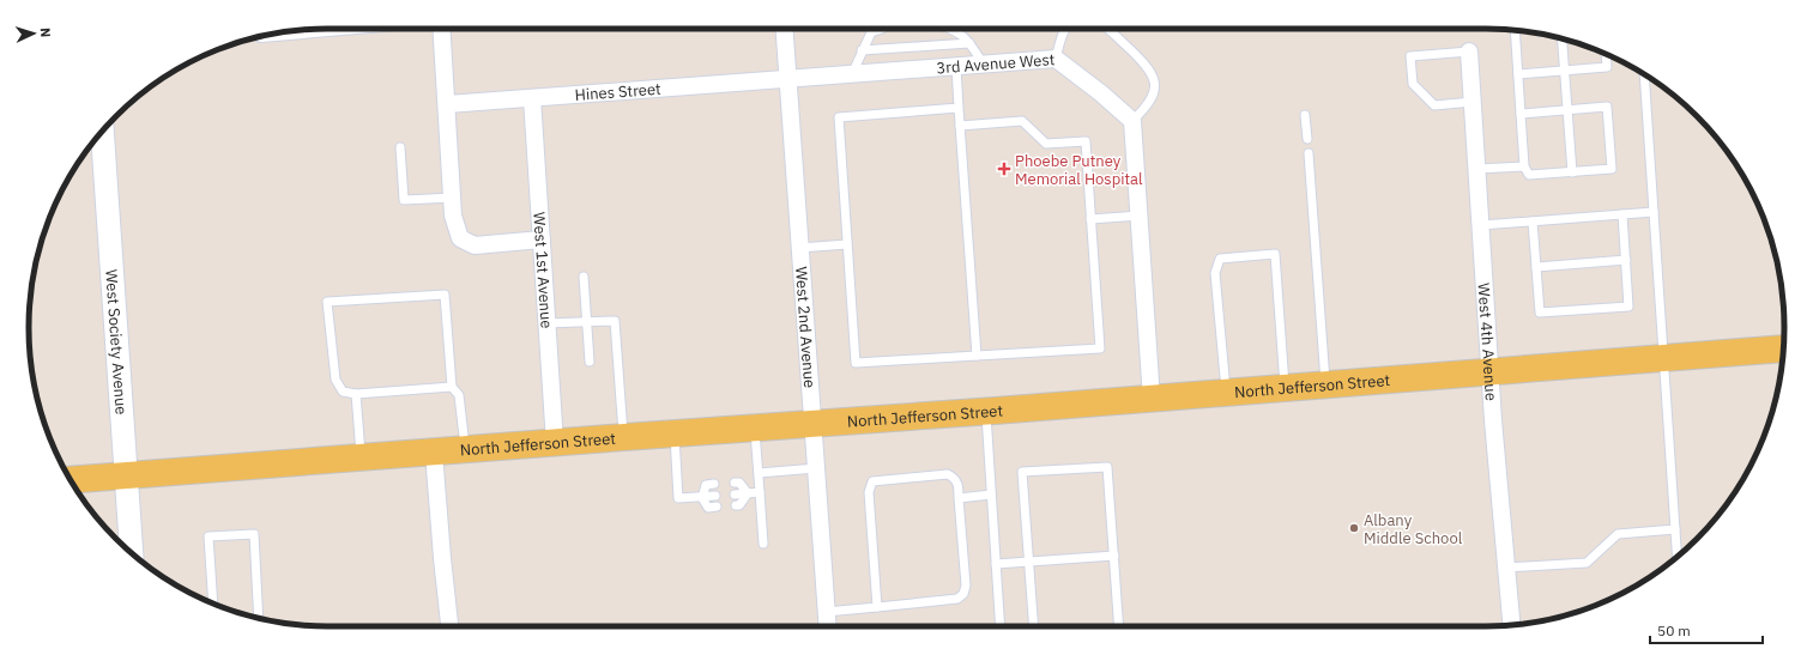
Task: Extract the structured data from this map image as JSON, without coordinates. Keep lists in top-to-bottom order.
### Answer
{
  "streets": {
    "main road": ["North Jefferson Street"],
    "street": [
      "3rd Avenue West",
      "Hines Street",
      "West 1st Avenue",
      "West 2nd Avenue",
      "West Society Avenue",
      "West 4th Avenue"
    ]
  },
  "crossings": [
    ["3rd Avenue West", "Hines Street"],
    ["3rd Avenue West", "West 2nd Avenue"],
    ["Hines Street", "West 1st Avenue"],
    ["Hines Street", "West 2nd Avenue"],
    ["West 1st Avenue", "North Jefferson Street"],
    ["West 2nd Avenue", "North Jefferson Street"],
    ["West Society Avenue", "North Jefferson Street"],
    ["West 4th Avenue", "North Jefferson Street"]
  ],
  "places": {
    "health": ["Phoebe Putney Memorial Hospital"],
    "other": ["Albany Middle School"]
  },
  "scale_bar": "50 m",
  "north": "right"
}
